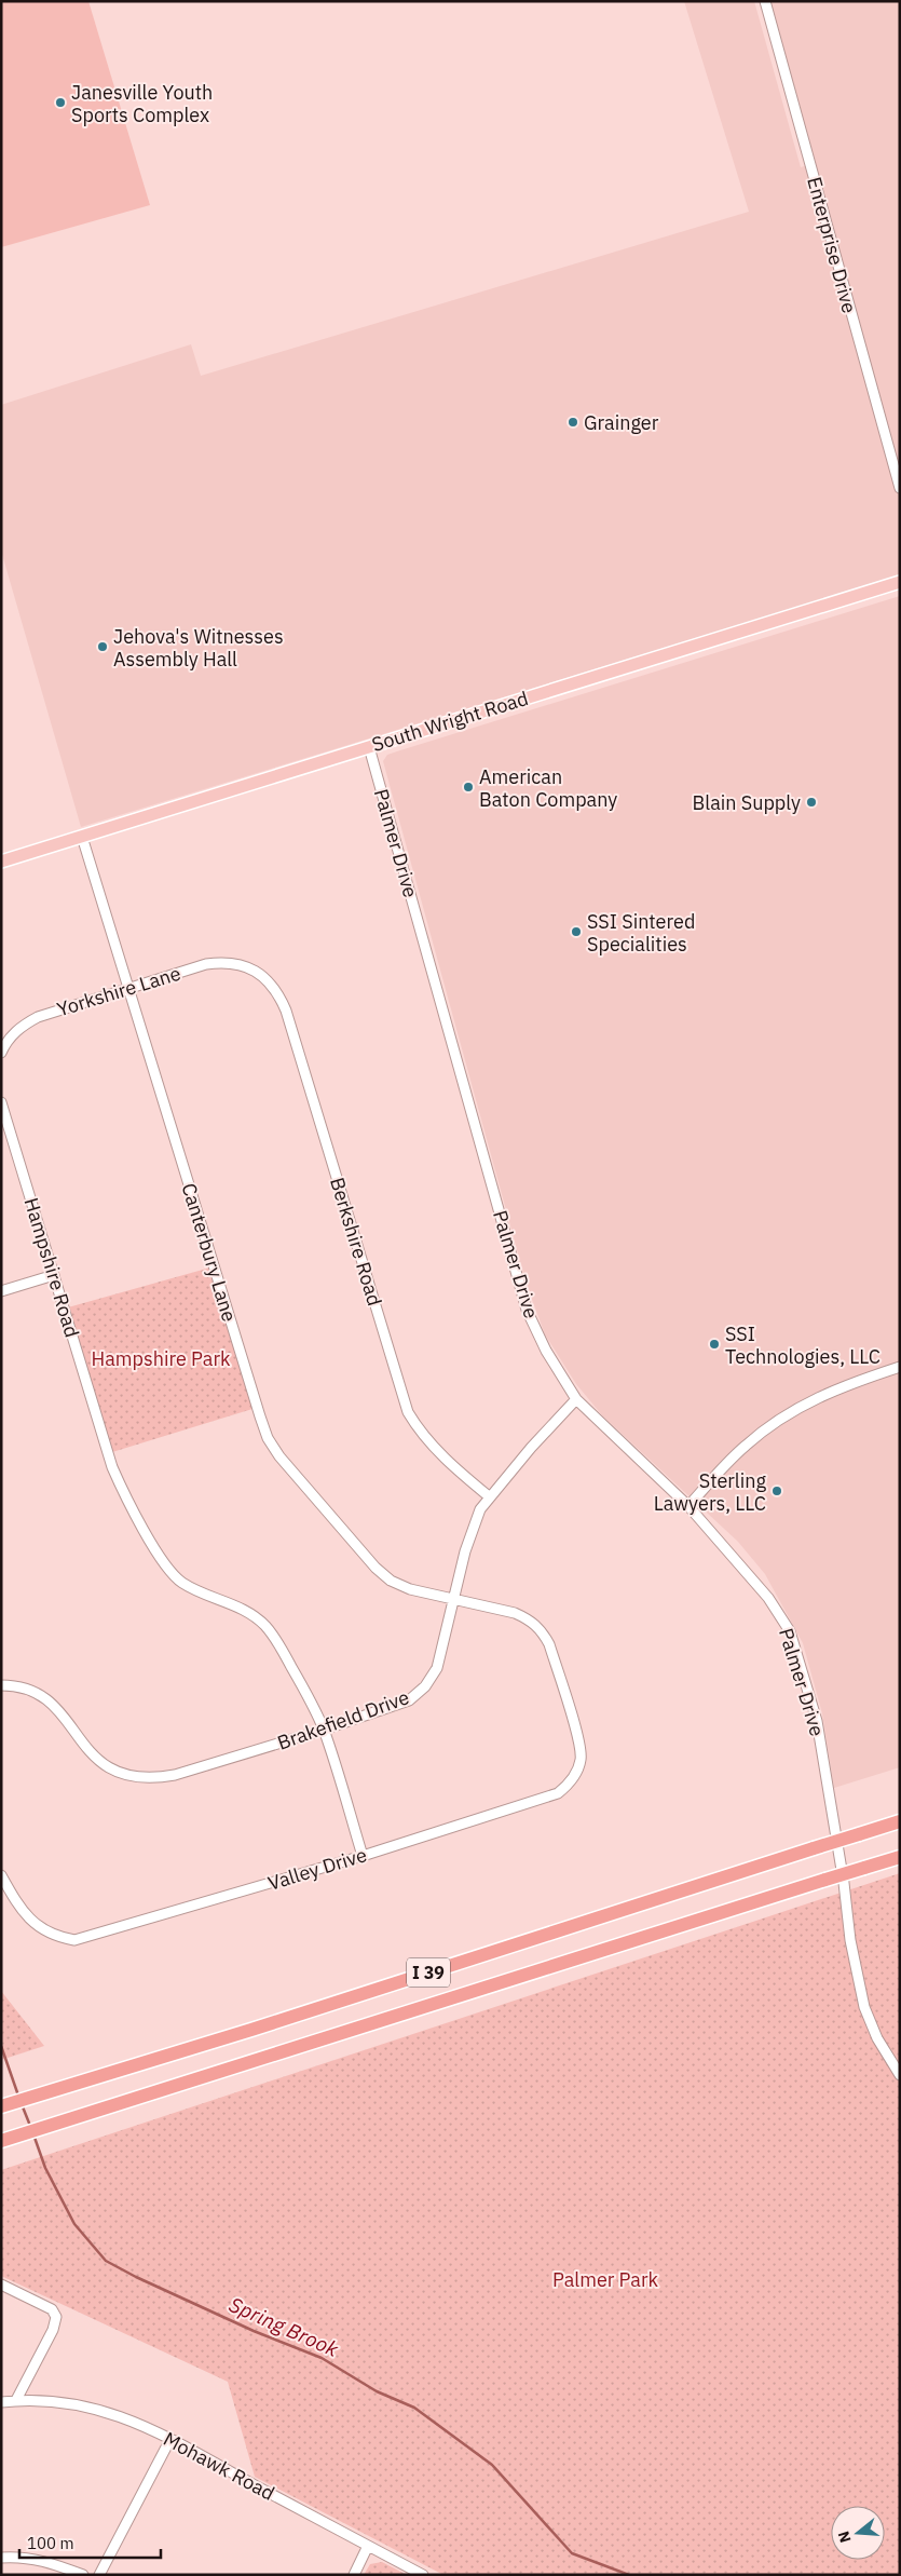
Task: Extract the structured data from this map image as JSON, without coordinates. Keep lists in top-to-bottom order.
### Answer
{
  "streets": {
    "highway": ["I 39"],
    "main road": ["South Wright Road"],
    "street": [
      "Enterprise Drive",
      "Palmer Drive",
      "Yorkshire Lane",
      "Berkshire Road",
      "Canterbury Lane",
      "Hampshire Road",
      "Brakefield Drive",
      "Valley Drive",
      "Mohawk Road"
    ]
  },
  "crossings": [
    ["South Wright Road", "Palmer Drive"],
    ["South Wright Road", "Canterbury Lane"],
    ["Palmer Drive", "Brakefield Drive"],
    ["Yorkshire Lane", "Berkshire Road"],
    ["Yorkshire Lane", "Canterbury Lane"],
    ["Berkshire Road", "Brakefield Drive"],
    ["Canterbury Lane", "Brakefield Drive"],
    ["Canterbury Lane", "Valley Drive"],
    ["Hampshire Road", "Brakefield Drive"],
    ["Hampshire Road", "Valley Drive"]
  ],
  "water": ["Spring Brook"],
  "parks": ["Hampshire Park", "Palmer Park"],
  "places": [
    "Janesville Youth Sports Complex",
    "Grainger",
    "Jehova's Witnesses Assembly Hall",
    "American Baton Company",
    "Blain Supply",
    "SSI Sintered Specialities",
    "SSI Technologies, LLC",
    "Sterling Lawyers, LLC"
  ],
  "scale_bar": "100 m",
  "north": "left"
}
